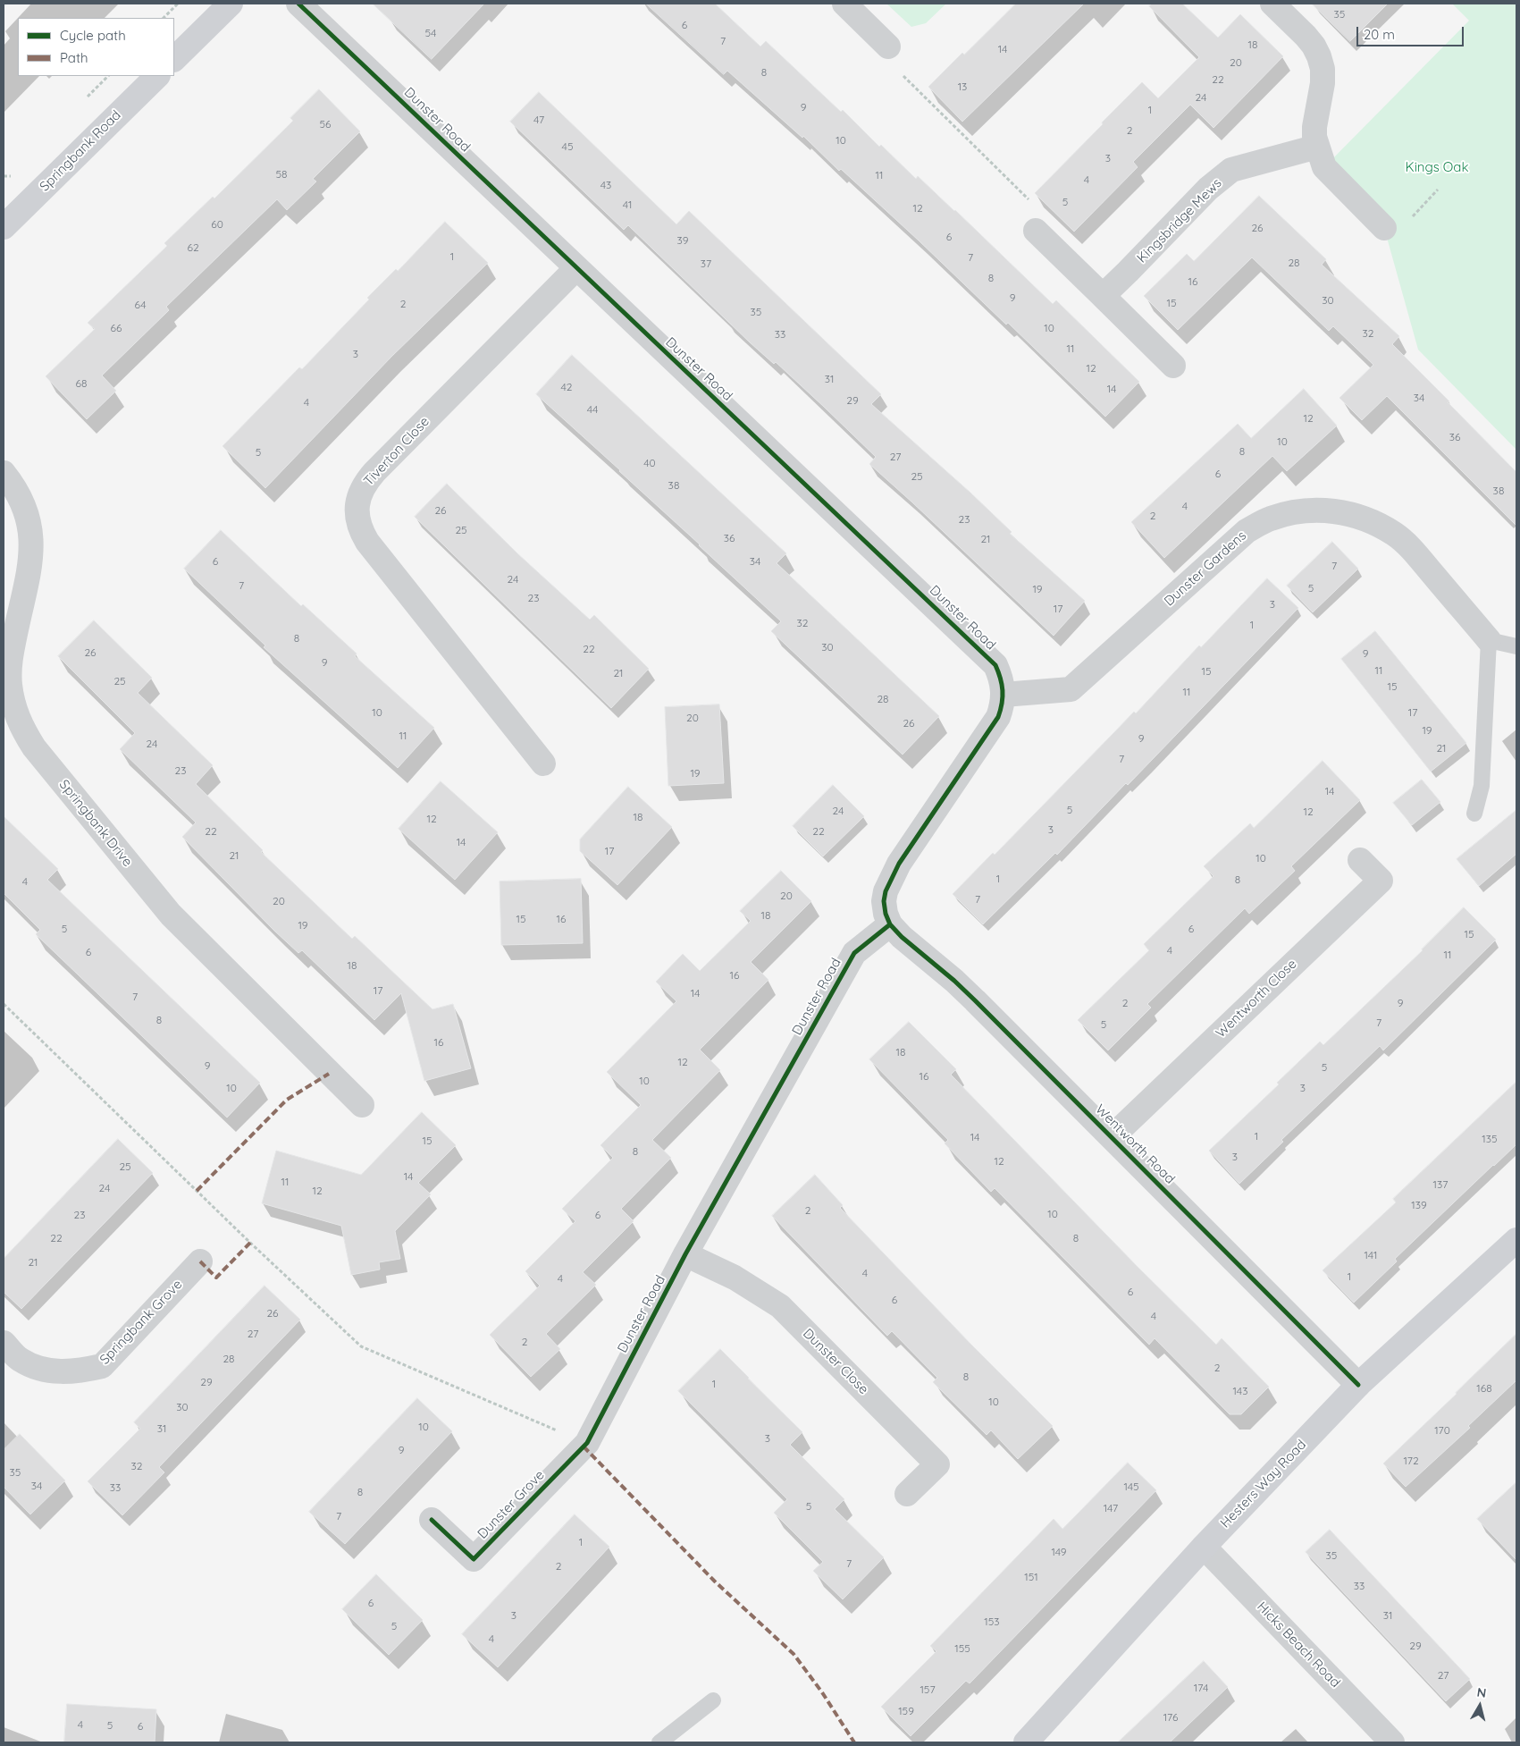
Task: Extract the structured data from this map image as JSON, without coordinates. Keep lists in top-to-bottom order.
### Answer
{
  "streets": {
    "street": [
      "Dunster Road",
      "Springbank Road",
      "Kingsbridge Mews",
      "Tiverton Close",
      "Dunster Gardens",
      "Springbank Drive",
      "Wentworth Close",
      "Wentworth Road",
      "Springbank Grove",
      "Dunster Close",
      "Hesters Way Road",
      "Dunster Grove",
      "Hicks Beach Road"
    ]
  },
  "crossings": [
    ["Dunster Road", "Tiverton Close"],
    ["Dunster Road", "Dunster Gardens"],
    ["Dunster Road", "Wentworth Road"],
    ["Dunster Road", "Dunster Close"],
    ["Dunster Road", "Dunster Grove"],
    ["Wentworth Close", "Wentworth Road"],
    ["Wentworth Road", "Hesters Way Road"],
    ["Hesters Way Road", "Hicks Beach Road"]
  ],
  "parks": ["Kings Oak"],
  "house_numbers": [
    "35",
    "6",
    "54",
    "7",
    "18",
    "14",
    "20",
    "8",
    "22",
    "13",
    "24",
    "9",
    "1",
    "47",
    "56",
    "2",
    "10",
    "45",
    "3",
    "58",
    "11",
    "4",
    "43",
    "5",
    "41",
    "12",
    "60",
    "26",
    "6",
    "39",
    "62",
    "1",
    "7",
    "28",
    "37",
    "8",
    "16",
    "9",
    "30",
    "15",
    "2",
    "64",
    "35",
    "66",
    "10",
    "32",
    "33",
    "11",
    "3",
    "12",
    "31",
    "68",
    "42",
    "14",
    "34",
    "29",
    "4",
    "44",
    "12",
    "36",
    "10",
    "8",
    "5",
    "27",
    "40",
    "6",
    "25",
    "38",
    "38",
    "4",
    "26",
    "2",
    "23",
    "25",
    "36",
    "21",
    "6",
    "34",
    "7",
    "24",
    "7",
    "5",
    "19",
    "23",
    "3",
    "17",
    "32",
    "1",
    "8",
    "30",
    "22",
    "26",
    "9",
    "9",
    "11",
    "15",
    "21",
    "25",
    "15",
    "11",
    "28",
    "10",
    "17",
    "20",
    "26",
    "19",
    "11",
    "9",
    "24",
    "21",
    "7",
    "23",
    "19",
    "14",
    "5",
    "24",
    "12",
    "18",
    "12",
    "3",
    "22",
    "22",
    "14",
    "17",
    "21",
    "10",
    "1",
    "8",
    "4",
    "20",
    "7",
    "20",
    "18",
    "15",
    "16",
    "19",
    "5",
    "6",
    "15",
    "4",
    "6",
    "11",
    "18",
    "16",
    "17",
    "14",
    "7",
    "2",
    "9",
    "8",
    "7",
    "5",
    "16",
    "18",
    "12",
    "9",
    "5",
    "16",
    "10",
    "10",
    "3",
    "1",
    "14",
    "135",
    "15",
    "8",
    "3",
    "12",
    "25",
    "14",
    "11",
    "137",
    "24",
    "12",
    "139",
    "2",
    "10",
    "23",
    "6",
    "22",
    "8",
    "141",
    "21",
    "4",
    "1",
    "4",
    "6",
    "6",
    "26",
    "4",
    "27",
    "2",
    "28",
    "2",
    "8",
    "29",
    "1",
    "168",
    "143",
    "10",
    "30",
    "10",
    "31",
    "170",
    "3",
    "9",
    "172",
    "32",
    "35",
    "34",
    "145",
    "33",
    "8",
    "5",
    "147",
    "7",
    "1",
    "149",
    "35",
    "7",
    "2",
    "151",
    "33",
    "6",
    "3",
    "31",
    "153",
    "5",
    "4",
    "29",
    "155",
    "27",
    "174",
    "157",
    "159",
    "176",
    "4",
    "5",
    "6"
  ],
  "legend": ["Cycle path", "Path"],
  "scale_bar": "20 m",
  "north": "top"
}
